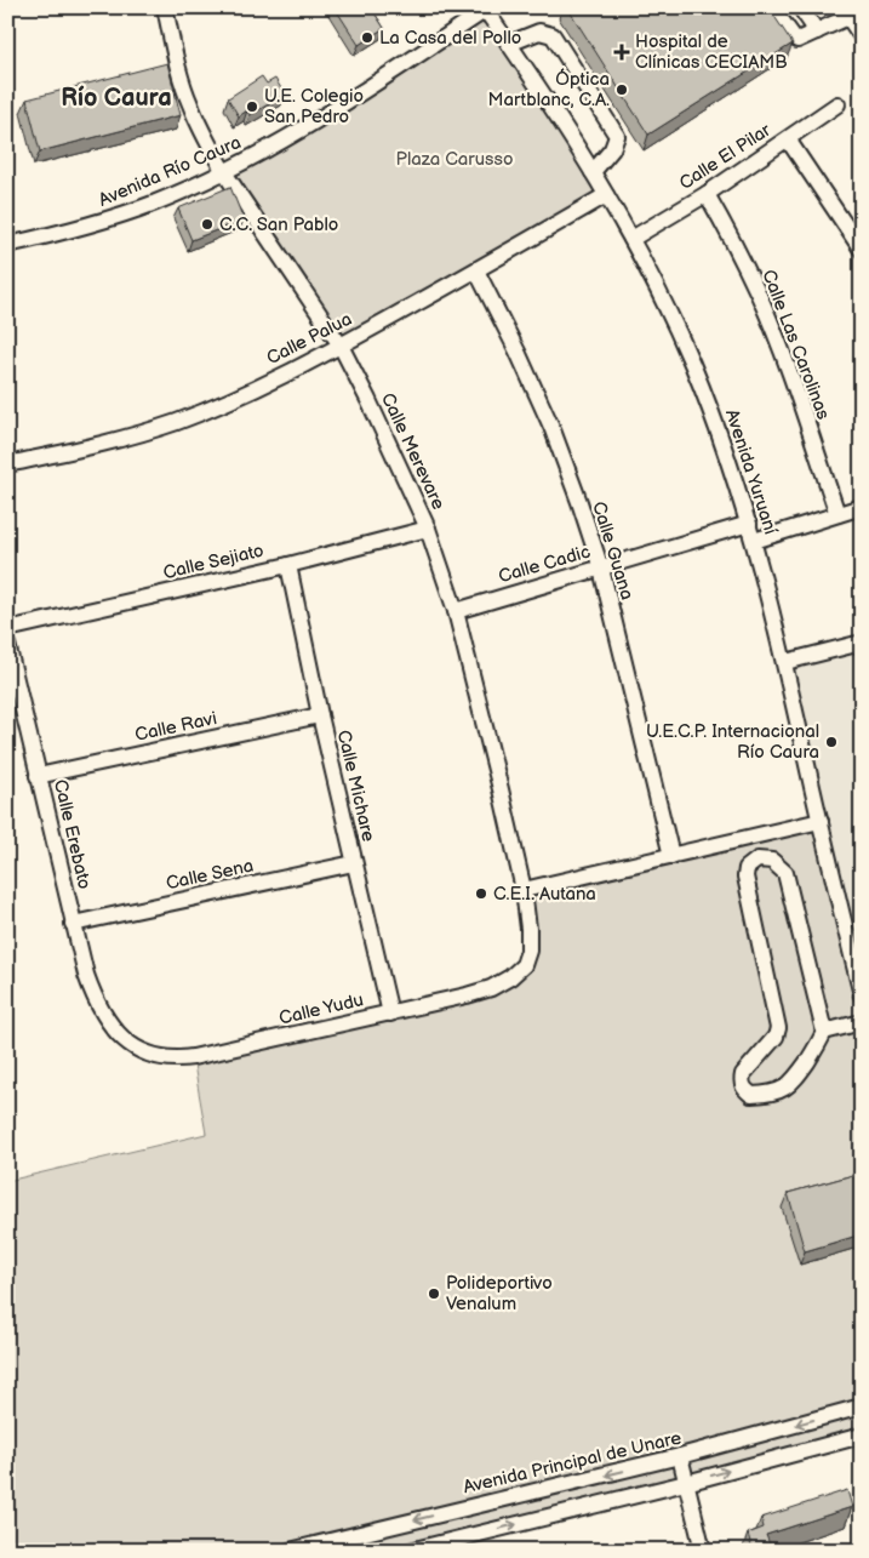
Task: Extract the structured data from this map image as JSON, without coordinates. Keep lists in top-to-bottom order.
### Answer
{
  "streets": {
    "street": [
      "Calle El Pilar",
      "Avenida Río Caura",
      "Calle Palua",
      "Calle Las Carolinas",
      "Calle Merevare",
      "Avenida Yuruaní",
      "Calle Guana",
      "Calle Sejiato",
      "Calle Cadic",
      "Calle Ravi",
      "Calle Michare",
      "Calle Erebato",
      "Calle Sena",
      "Calle Yudu",
      "Avenida Principal de Unare"
    ]
  },
  "crossings": [
    ["Calle El Pilar", "Calle Las Carolinas"],
    ["Calle El Pilar", "Avenida Yuruaní"],
    ["Avenida Río Caura", "Calle Merevare"],
    ["Avenida Río Caura", "Avenida Yuruaní"],
    ["Calle Palua", "Calle Merevare"],
    ["Calle Palua", "Avenida Yuruaní"],
    ["Calle Palua", "Calle Guana"],
    ["Calle Merevare", "Calle Sejiato"],
    ["Calle Merevare", "Calle Cadic"],
    ["Calle Merevare", "Calle Yudu"],
    ["Avenida Yuruaní", "Calle Cadic"],
    ["Calle Guana", "Calle Cadic"],
    ["Calle Sejiato", "Calle Michare"],
    ["Calle Ravi", "Calle Michare"],
    ["Calle Ravi", "Calle Erebato"],
    ["Calle Michare", "Calle Sena"],
    ["Calle Michare", "Calle Yudu"],
    ["Calle Erebato", "Calle Sena"],
    ["Calle Erebato", "Calle Yudu"]
  ],
  "districts": ["Río Caura"],
  "parks": ["Plaza Carusso"],
  "places": {
    "other": [
      "La Casa del Pollo",
      "Óptica Martblanc, C.A.",
      "U.E. Colegio San Pedro",
      "C.C. San Pablo",
      "U.E.C.P. Internacional Río Caura",
      "C.E.I. Autana",
      "Polideportivo Venalum"
    ],
    "health": ["Hospital de Clínicas CECIAMB"]
  }
}
